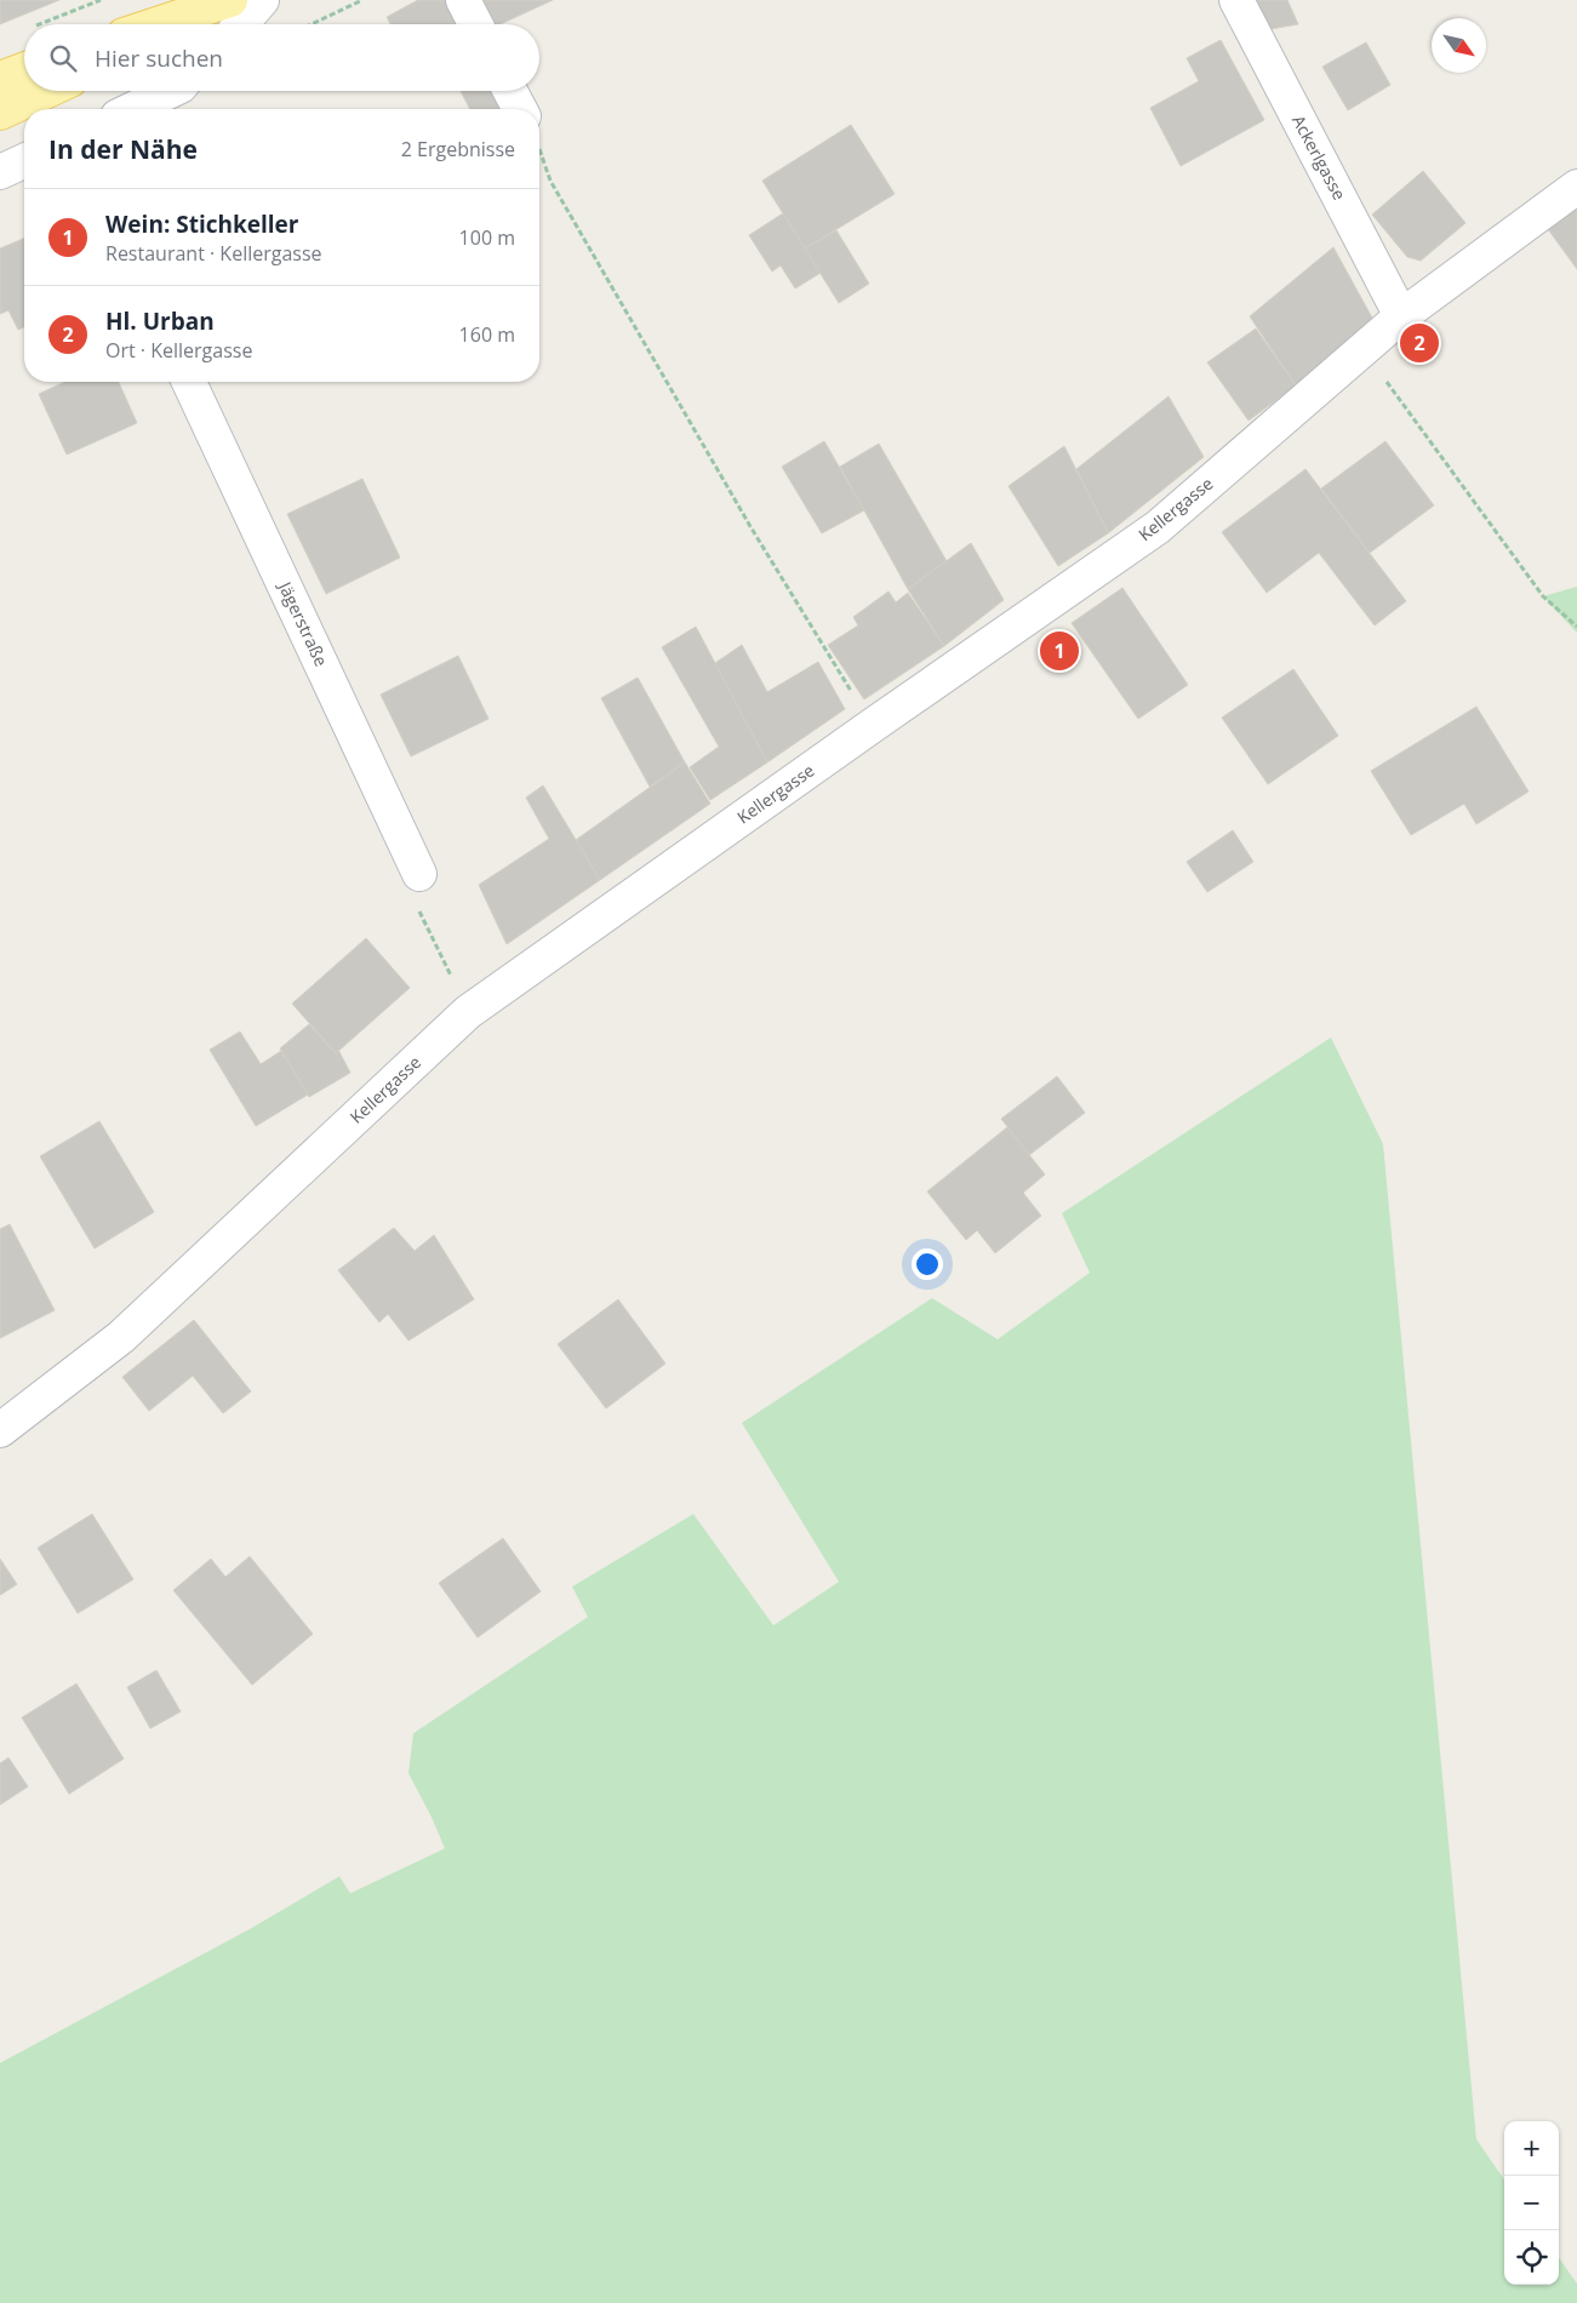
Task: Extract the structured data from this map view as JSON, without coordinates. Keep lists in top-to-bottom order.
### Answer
{
  "streets": {
    "street": ["Ackerlgasse", "Kellergasse", "Jägerstraße"]
  },
  "crossings": [
    ["Ackerlgasse", "Kellergasse"]
  ],
  "north": "bottom right",
  "page": {
    "search": "Hier suchen",
    "heading": ["In der Nähe", "2 Ergebnisse"],
    "list": [
      {
        "mark": "1",
        "name": "Wein: Stichkeller",
        "note": "Restaurant · Kellergasse",
        "value": "100 m"
      },
      {
        "mark": "2",
        "name": "Hl. Urban",
        "note": "Ort · Kellergasse",
        "value": "160 m"
      }
    ],
    "pins": ["2", "1"],
    "map_buttons": ["+", "−"]
  }
}
